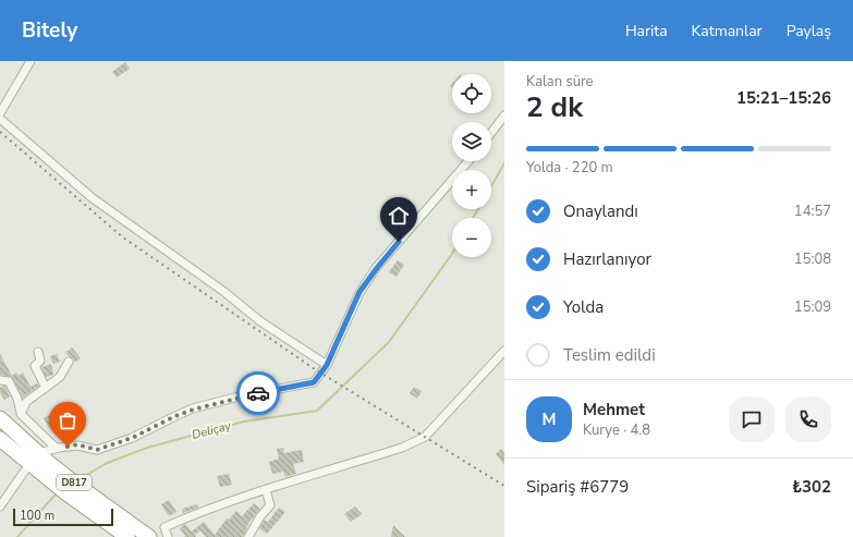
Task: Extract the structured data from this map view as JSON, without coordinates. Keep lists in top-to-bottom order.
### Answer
{
  "streets": {
    "highway": ["D817"]
  },
  "water": ["Deliçay"],
  "scale_bar": "100 m",
  "page": {
    "header": "Bitely",
    "nav": ["Harita", "Katmanlar", "Paylaş"],
    "heading": ["2 dk", "Kalan süre", "15:21–15:26"],
    "panel": [
      "Mehmet",
      "Kurye · 4.8",
      "Sipariş #6779",
      "₺302"
    ],
    "map_buttons": ["+", "−"],
    "bar": "Yolda · 220 m",
    "list": [
      ["Onaylandı", "14:57"],
      ["Hazırlanıyor", "15:08"],
      ["Yolda", "15:09"],
      "Teslim edildi"
    ],
    "round": "M",
    "scale": "100 m"
  }
}
